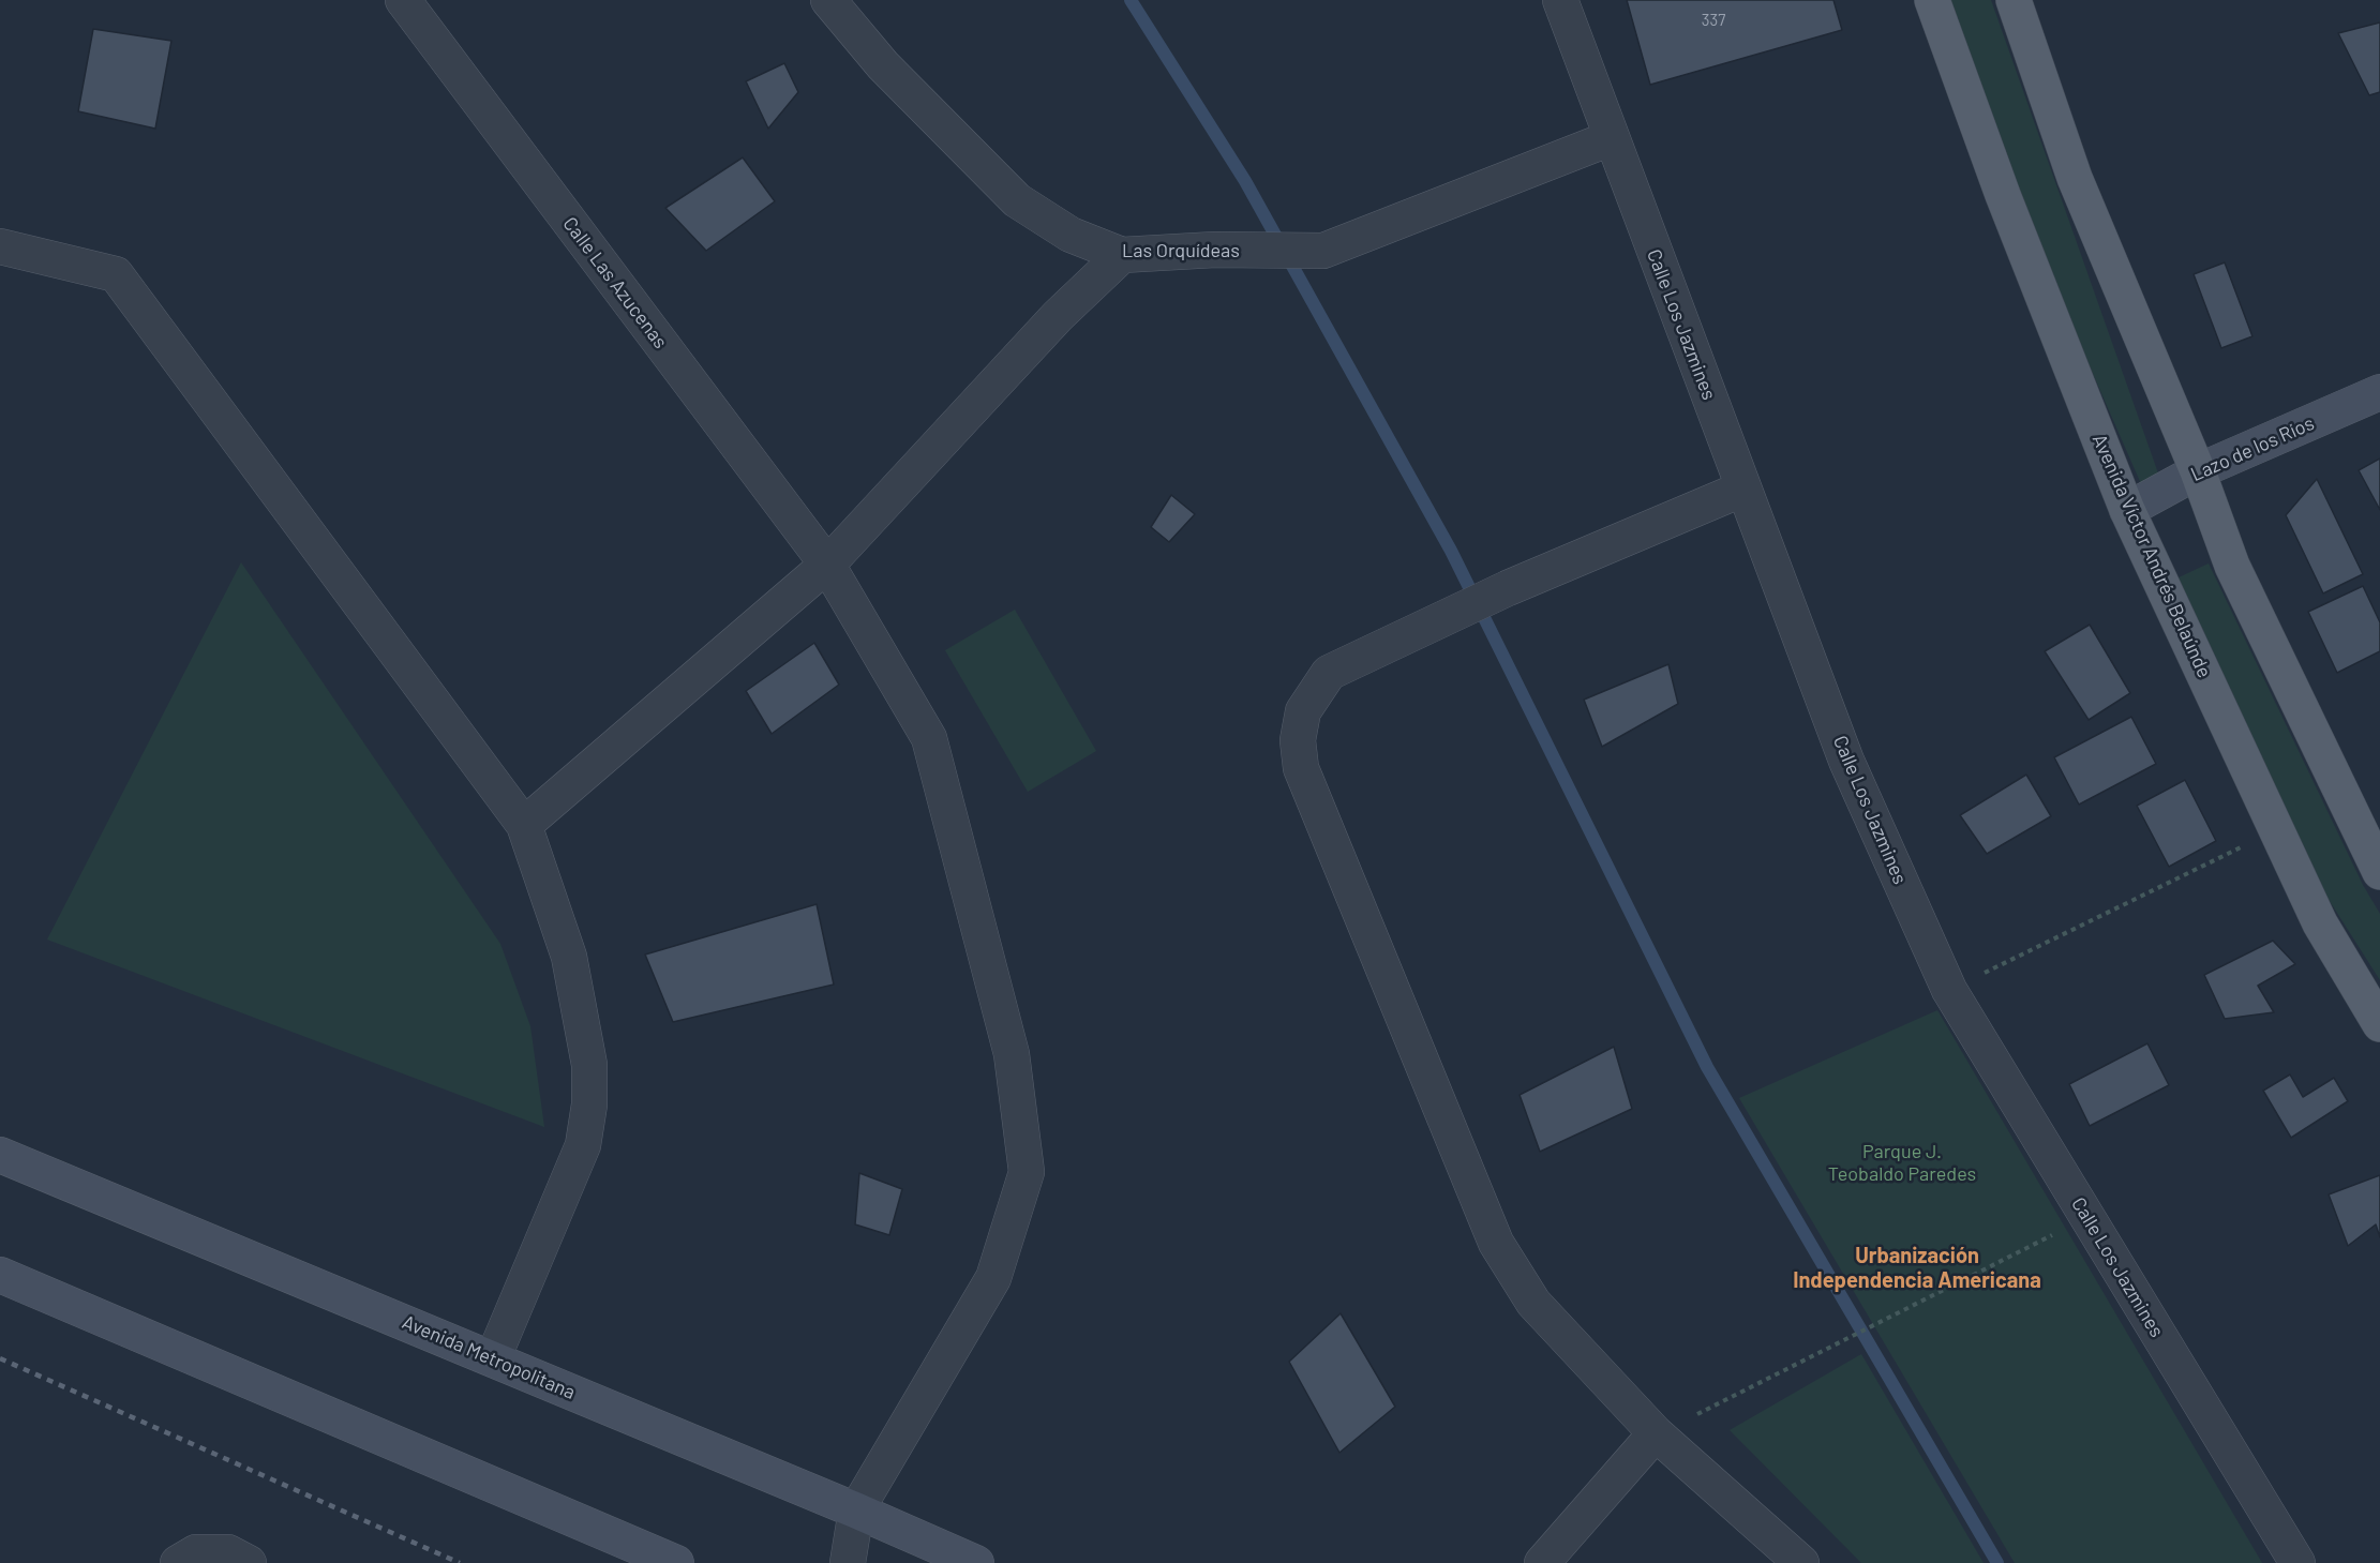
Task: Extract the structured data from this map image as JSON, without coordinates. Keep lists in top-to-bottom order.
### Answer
{
  "streets": {
    "main road": ["Lazo de los Ríos", "Avenida Víctor Andrés Belaúnde", "Avenida Metropolitana"],
    "street": ["Las Orquídeas", "Calle Las Azucenas", "Calle Los Jazmines"]
  },
  "crossings": [
    ["Las Orquídeas", "Calle Los Jazmines"],
    ["Calle Las Azucenas", "Avenida Metropolitana"],
    ["Lazo de los Ríos", "Avenida Víctor Andrés Belaúnde"]
  ],
  "districts": ["Urbanización Independencia Americana"],
  "parks": ["Parque J. Teobaldo Paredes"],
  "house_numbers": ["337"]
}
